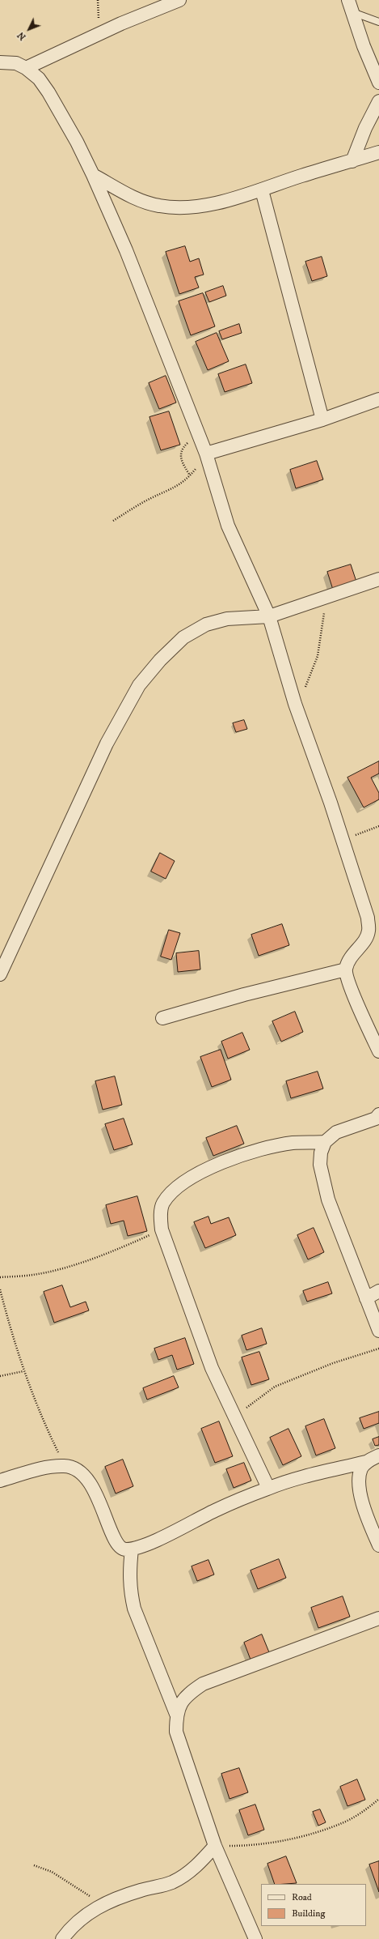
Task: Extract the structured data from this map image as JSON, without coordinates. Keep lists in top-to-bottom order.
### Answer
{
  "legend": ["Road", "Building"],
  "north": "bottom left"
}
